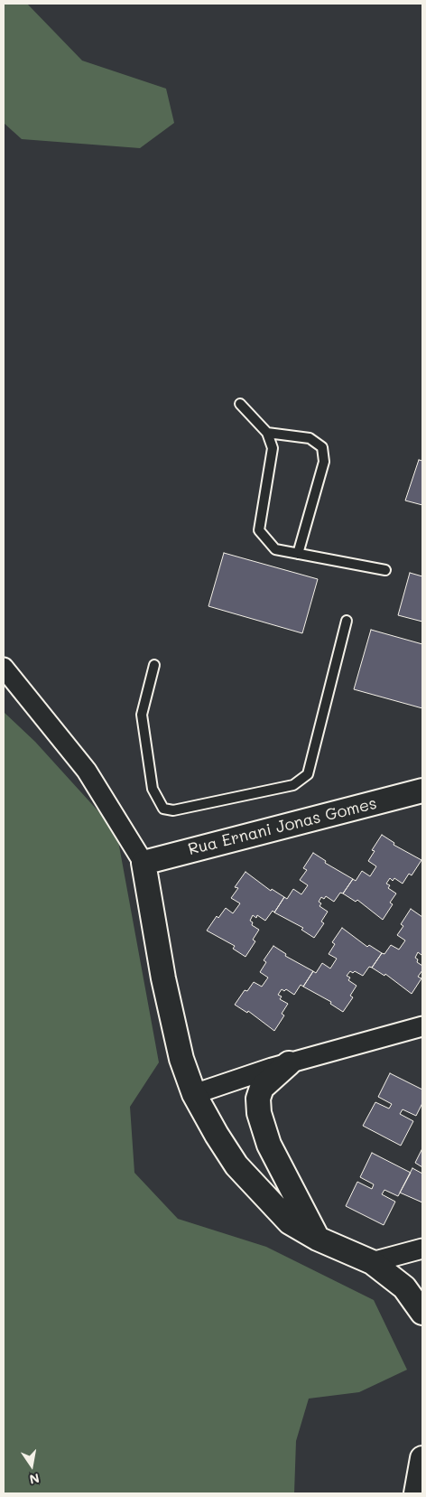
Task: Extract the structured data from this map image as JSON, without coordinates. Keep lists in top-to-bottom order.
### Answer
{
  "streets": {
    "street": ["Rua Ernani Jonas Gomes"]
  },
  "north": "bottom"
}
